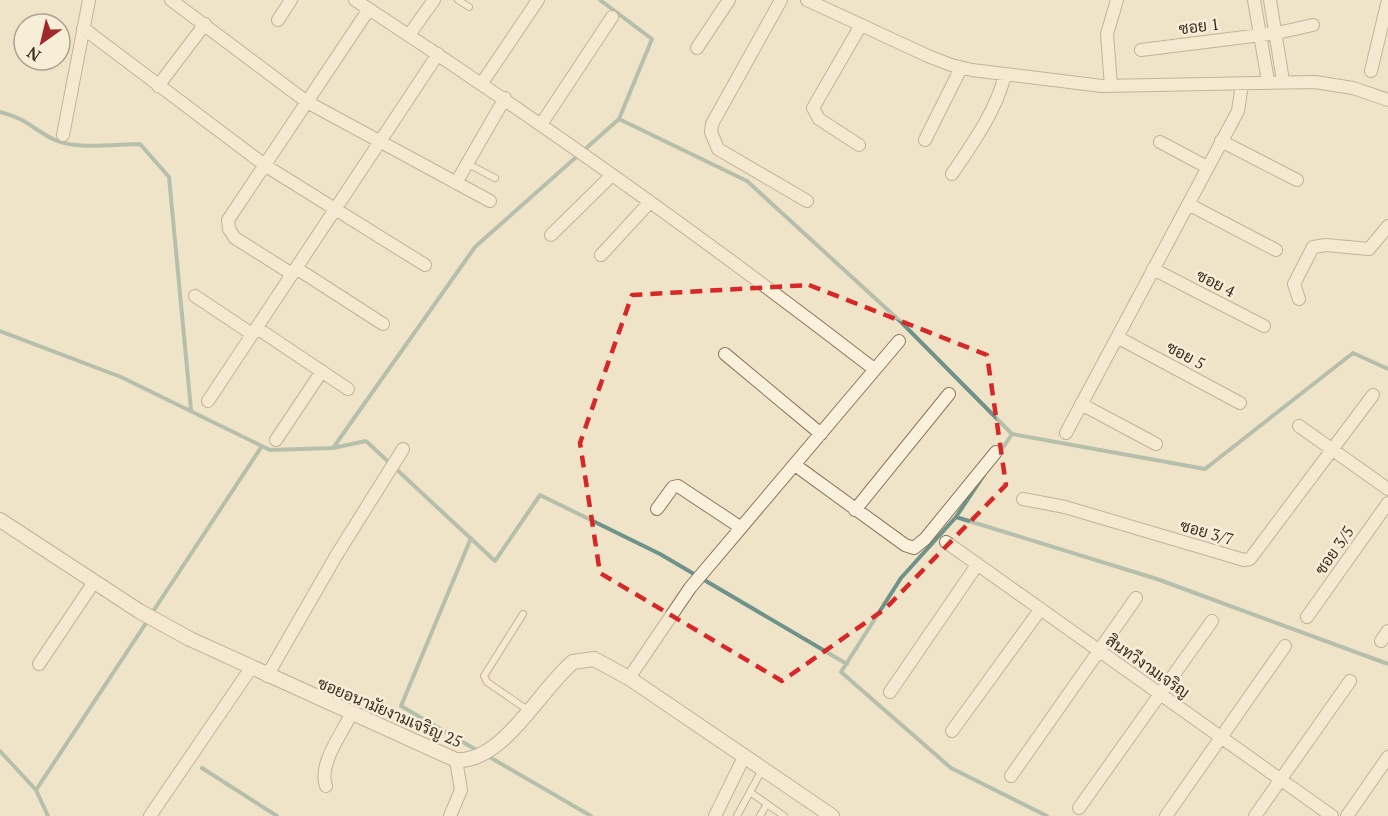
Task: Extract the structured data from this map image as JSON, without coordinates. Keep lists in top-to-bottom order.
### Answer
{
  "streets": {
    "street": [
      "ซอย 1",
      "ซอย 4",
      "ซอย 5",
      "ซอย 3/7",
      "ซอย 3/5",
      "สินทวีงามเจริญ",
      "ซอยอนามัยงามเจริญ 25"
    ]
  },
  "north": "bottom left"
}
